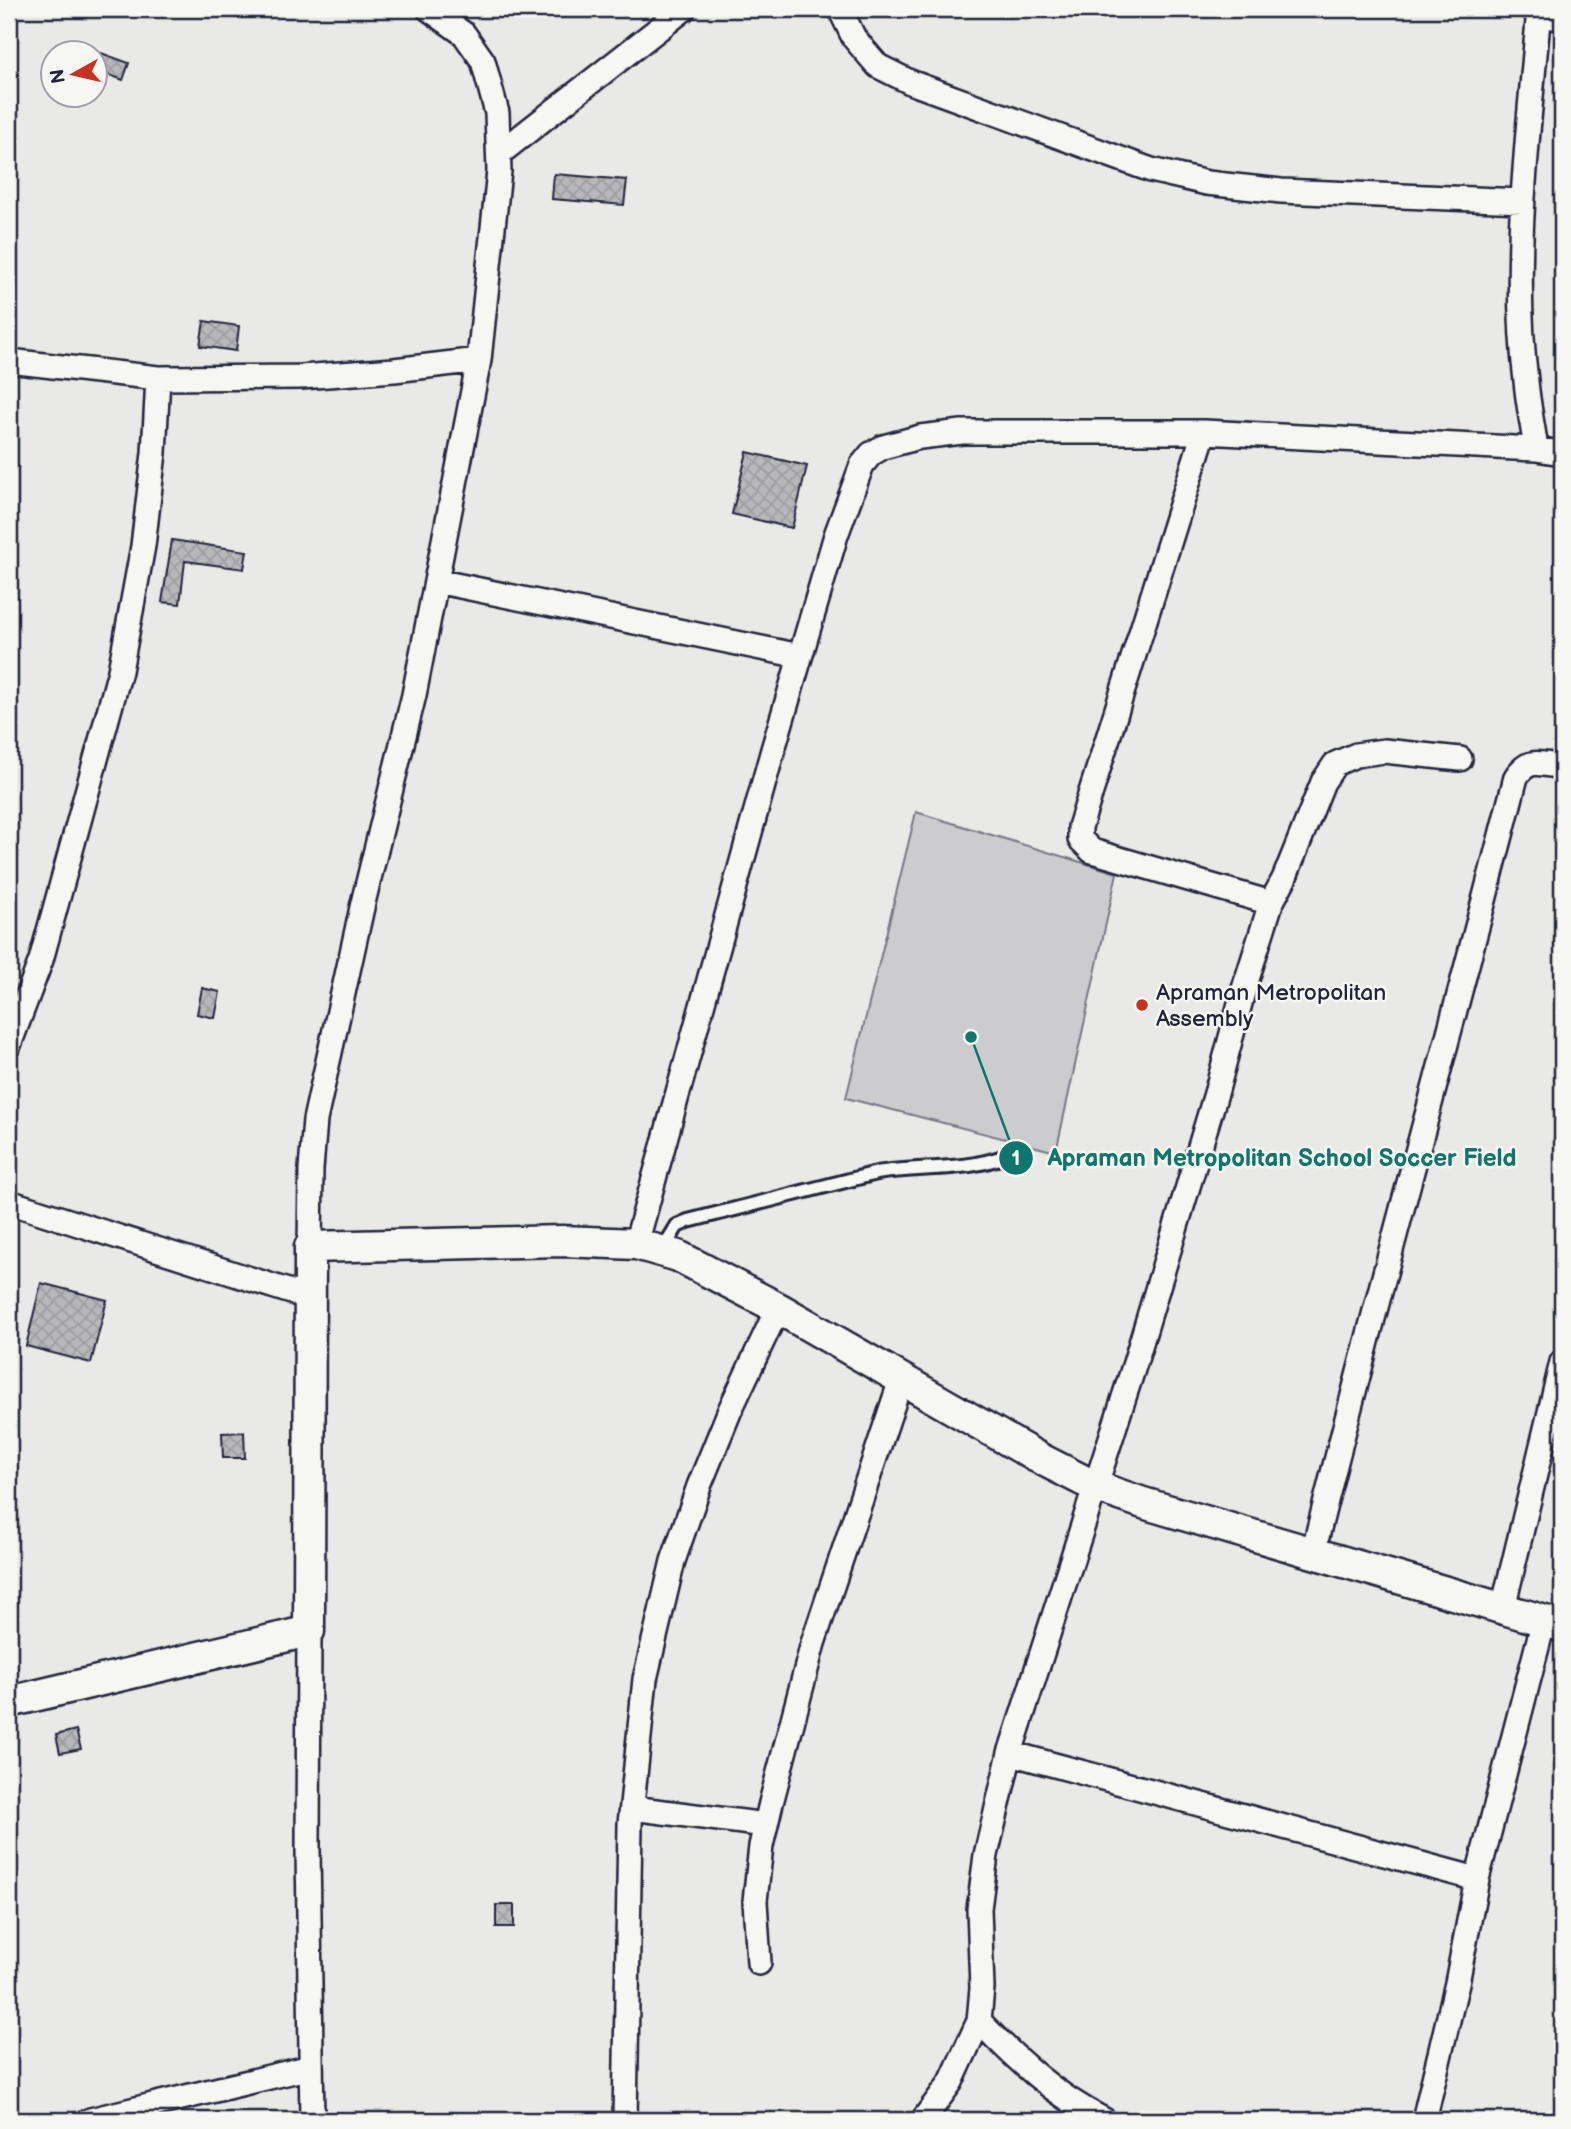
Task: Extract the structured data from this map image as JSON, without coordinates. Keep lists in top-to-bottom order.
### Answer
{
  "places": ["Apraman Metropolitan Assembly", "Apraman Metropolitan School Soccer Field"],
  "north": "left"
}
